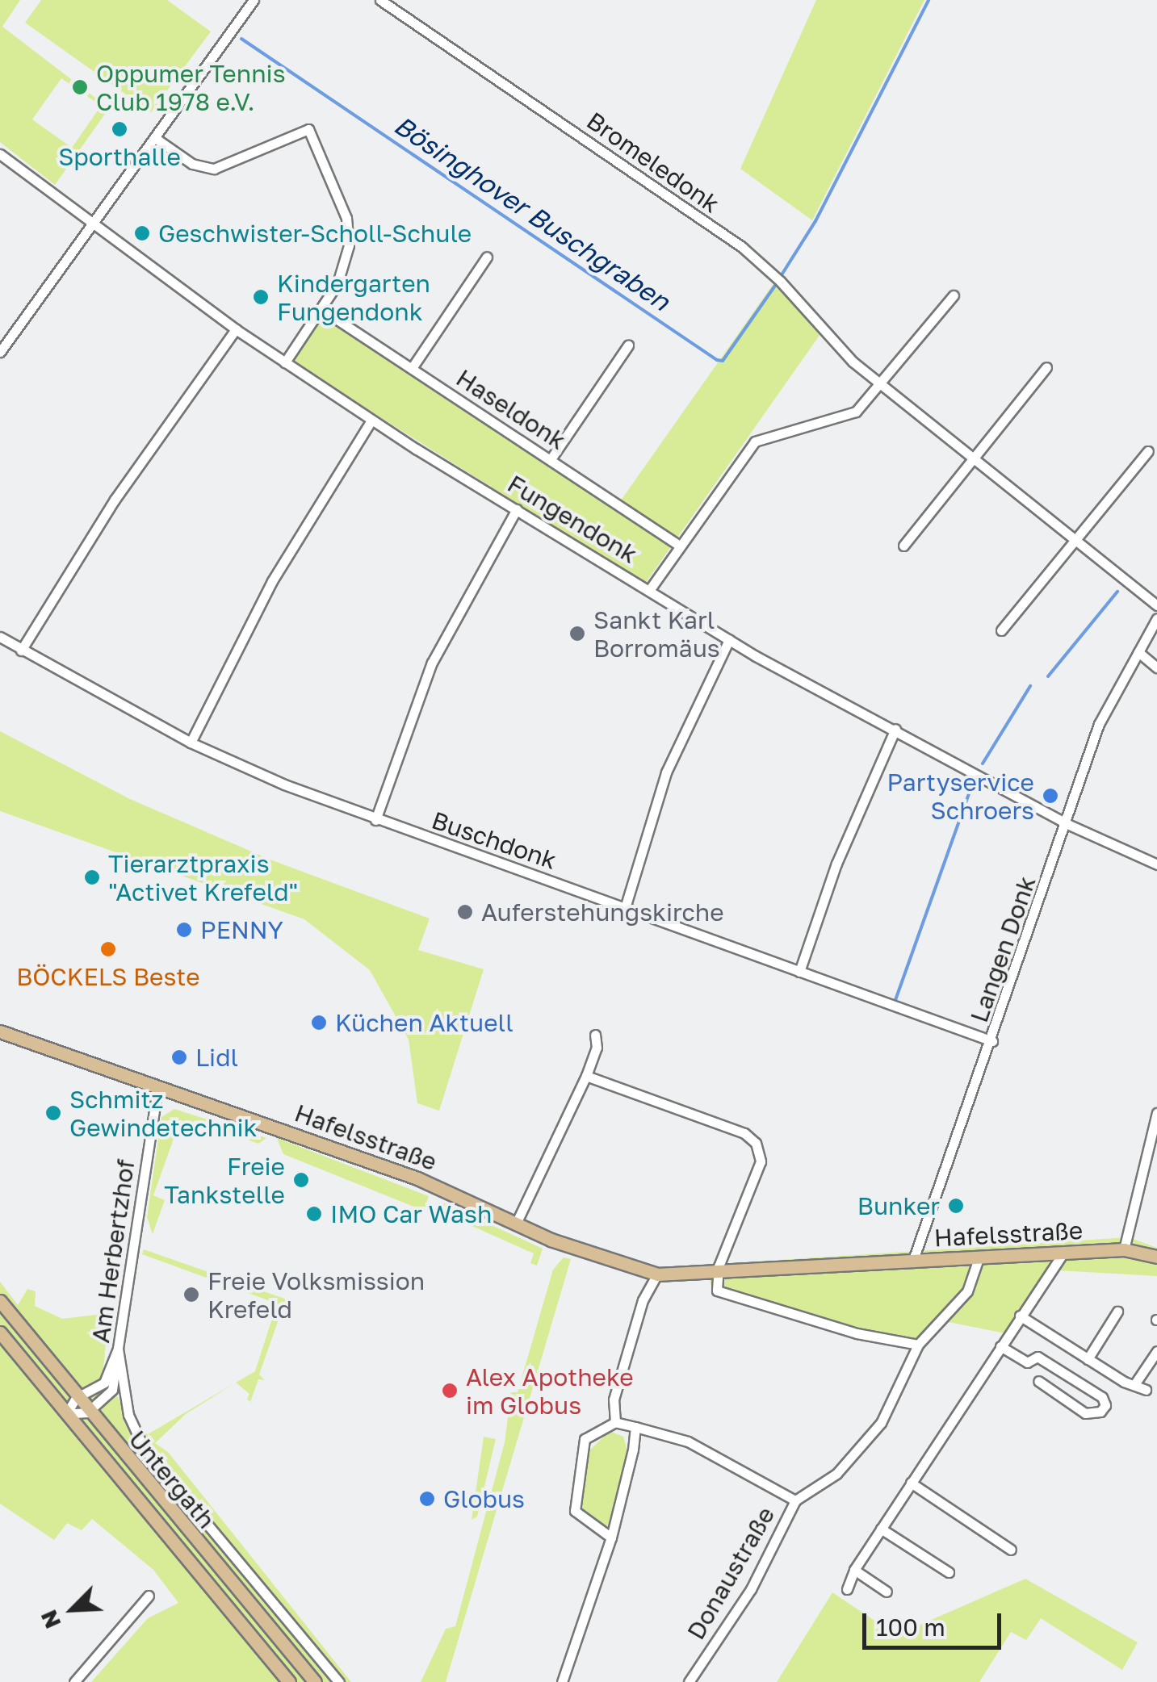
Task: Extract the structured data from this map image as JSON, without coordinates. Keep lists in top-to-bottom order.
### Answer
{
  "streets": {
    "main road": ["Hafelsstraße", "Untergath"],
    "street": [
      "Bromeledonk",
      "Haseldonk",
      "Fungendonk",
      "Buschdonk",
      "Langen Donk",
      "Am Herbertzhof",
      "Donaustraße"
    ]
  },
  "crossings": [
    ["Fungendonk", "Langen Donk"],
    ["Buschdonk", "Langen Donk"],
    ["Langen Donk", "Hafelsstraße"],
    ["Hafelsstraße", "Am Herbertzhof"],
    ["Hafelsstraße", "Donaustraße"]
  ],
  "water": ["Bösinghover Buschgraben"],
  "places": [
    "Oppumer Tennis Club 1978 e.V.",
    "Sporthalle",
    "Geschwister-Scholl-Schule",
    "Kindergarten Fungendonk",
    "Sankt Karl Borromäus",
    "Partyservice Schroers",
    "Tierarztpraxis \"Activet Krefeld\"",
    "Auferstehungskirche",
    "PENNY",
    "BÖCKELS Beste",
    "Küchen Aktuell",
    "Lidl",
    "Schmitz Gewindetechnik",
    "Freie Tankstelle",
    "Bunker",
    "IMO Car Wash",
    "Freie Volksmission Krefeld",
    "Alex Apotheke im Globus",
    "Globus"
  ],
  "scale_bar": "100 m",
  "north": "bottom left"
}
